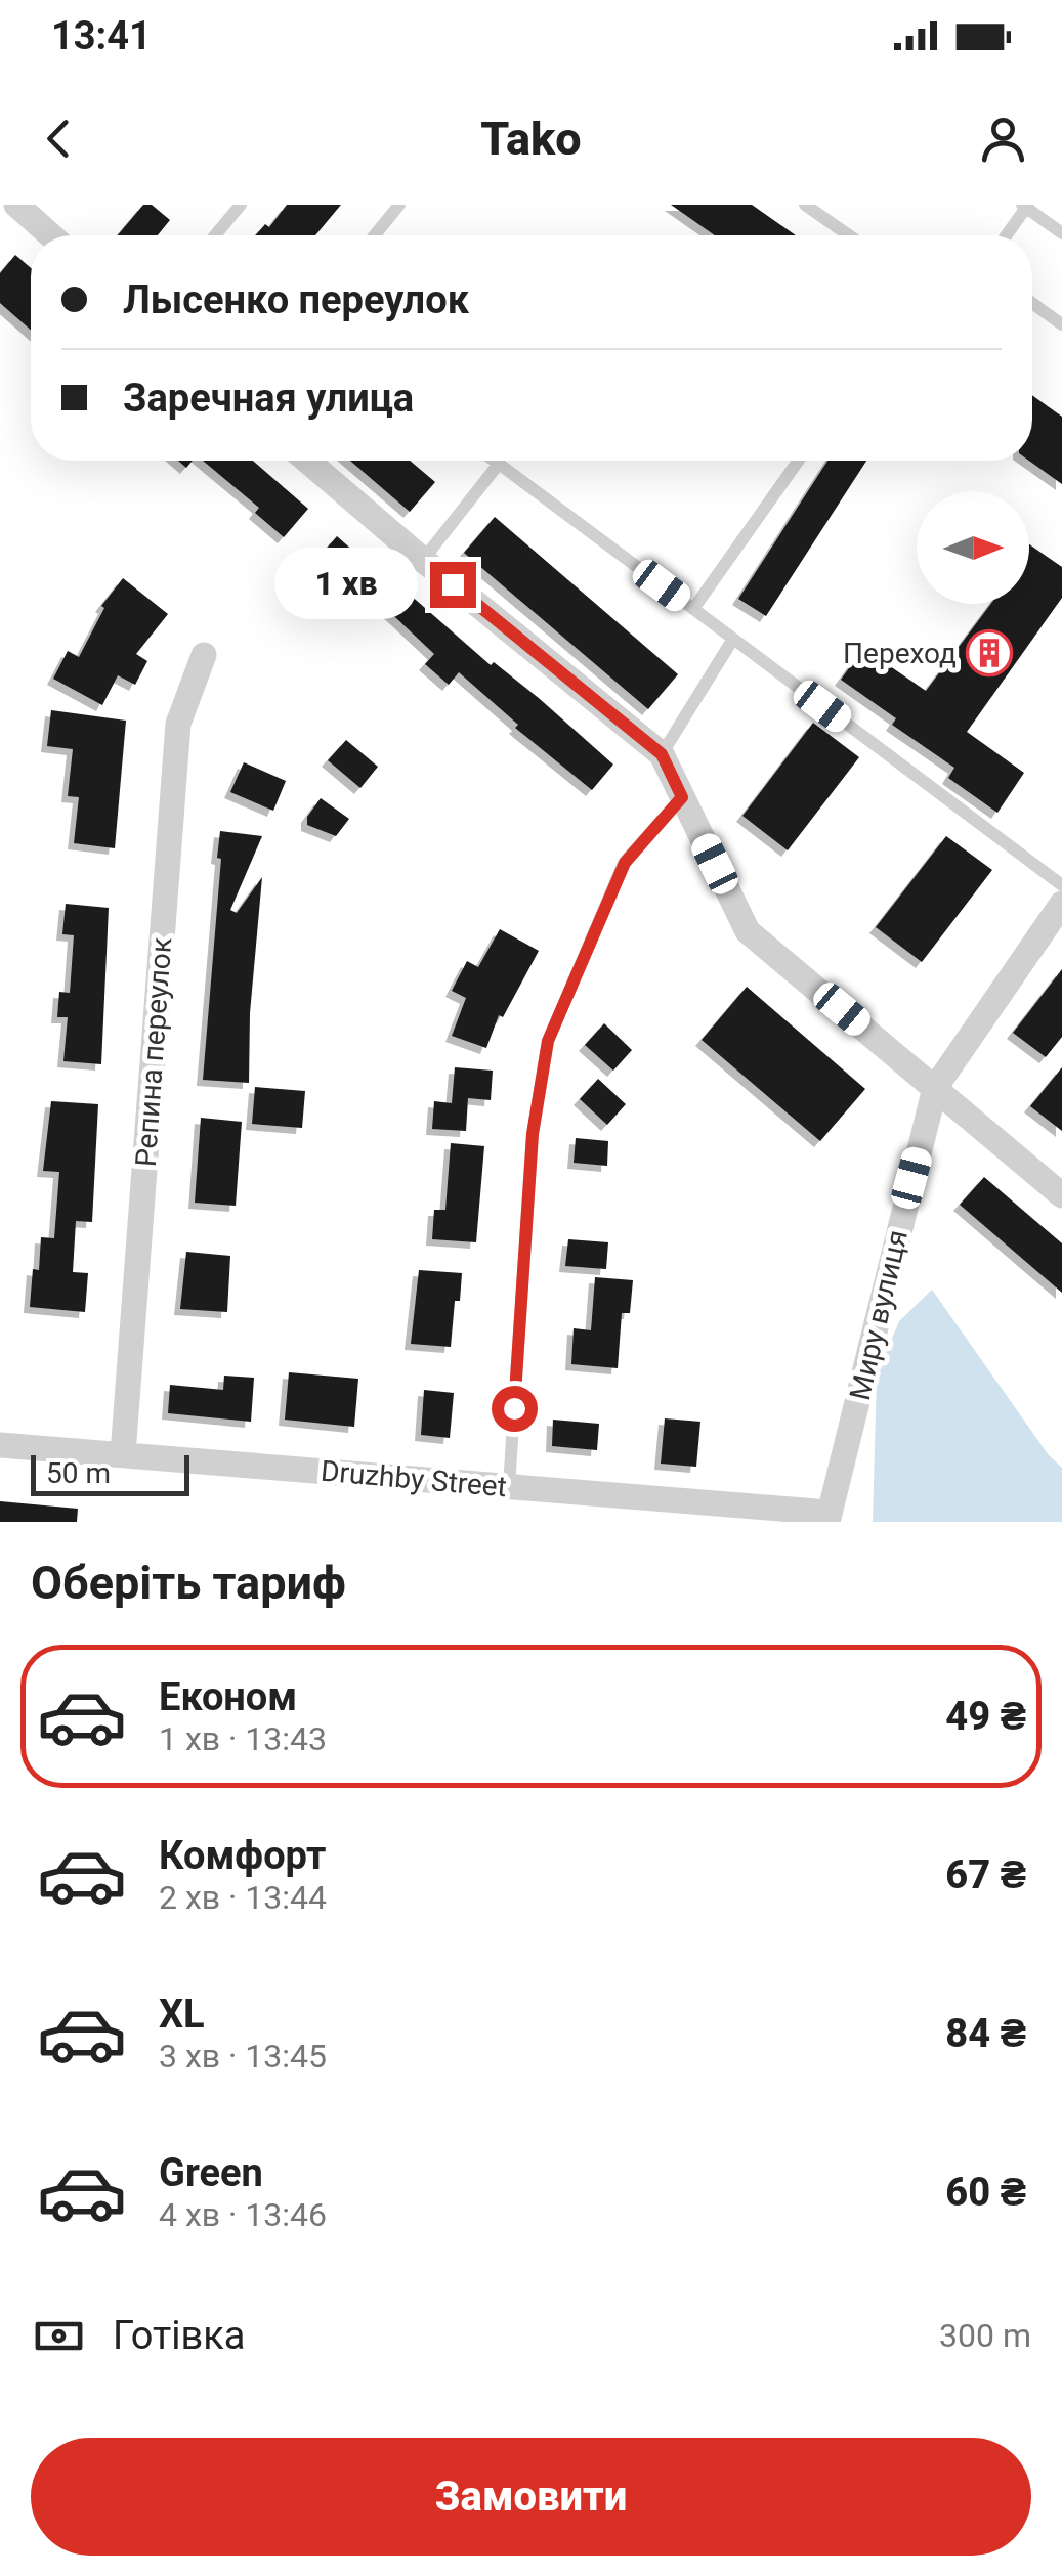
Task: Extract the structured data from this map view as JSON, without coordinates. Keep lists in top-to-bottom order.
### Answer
{
  "streets": {
    "street": ["Репина переулок", "Миру вулиця", "Druzhby Street"]
  },
  "crossings": [
    ["Репина переулок", "Druzhby Street"],
    ["Миру вулиця", "Druzhby Street"]
  ],
  "places": {
    "building": ["Переход"]
  },
  "scale_bar": "50 m",
  "north": "right",
  "page": {
    "status": "13:41",
    "header": "Tako",
    "banner": ["Лысенко переулок", "Заречная улица"],
    "bubble": "1 хв",
    "scale": "50 m",
    "heading": "Оберіть тариф",
    "list": [
      {
        "name": "Економ",
        "note": "1 хв · 13:43",
        "value": "49 ₴"
      },
      {
        "name": "Комфорт",
        "note": "2 хв · 13:44",
        "value": "67 ₴"
      },
      {
        "name": "XL",
        "note": "3 хв · 13:45",
        "value": "84 ₴"
      },
      {
        "name": "Green",
        "note": "4 хв · 13:46",
        "value": "60 ₴"
      }
    ],
    "pay": ["Готівка", "300 m"],
    "buttons": "Замовити"
  }
}
